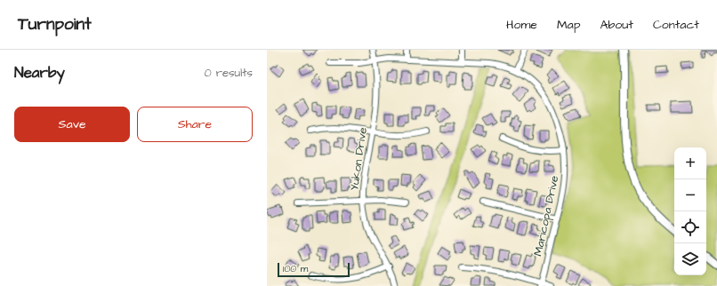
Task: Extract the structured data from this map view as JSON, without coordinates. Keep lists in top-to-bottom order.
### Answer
{
  "streets": {
    "street": ["Yukon Drive", "Maricopa Drive"]
  },
  "crossings": [
    ["Yukon Drive", "Maricopa Drive"]
  ],
  "scale_bar": "100 m",
  "page": {
    "header": "Turnpoint",
    "nav": [
      "Home",
      "Map",
      "About",
      "Contact"
    ],
    "heading": ["Nearby", "0 results"],
    "buttons": ["Save", "Share"],
    "map_buttons": ["+", "−"],
    "scale": "100 m"
  }
}
